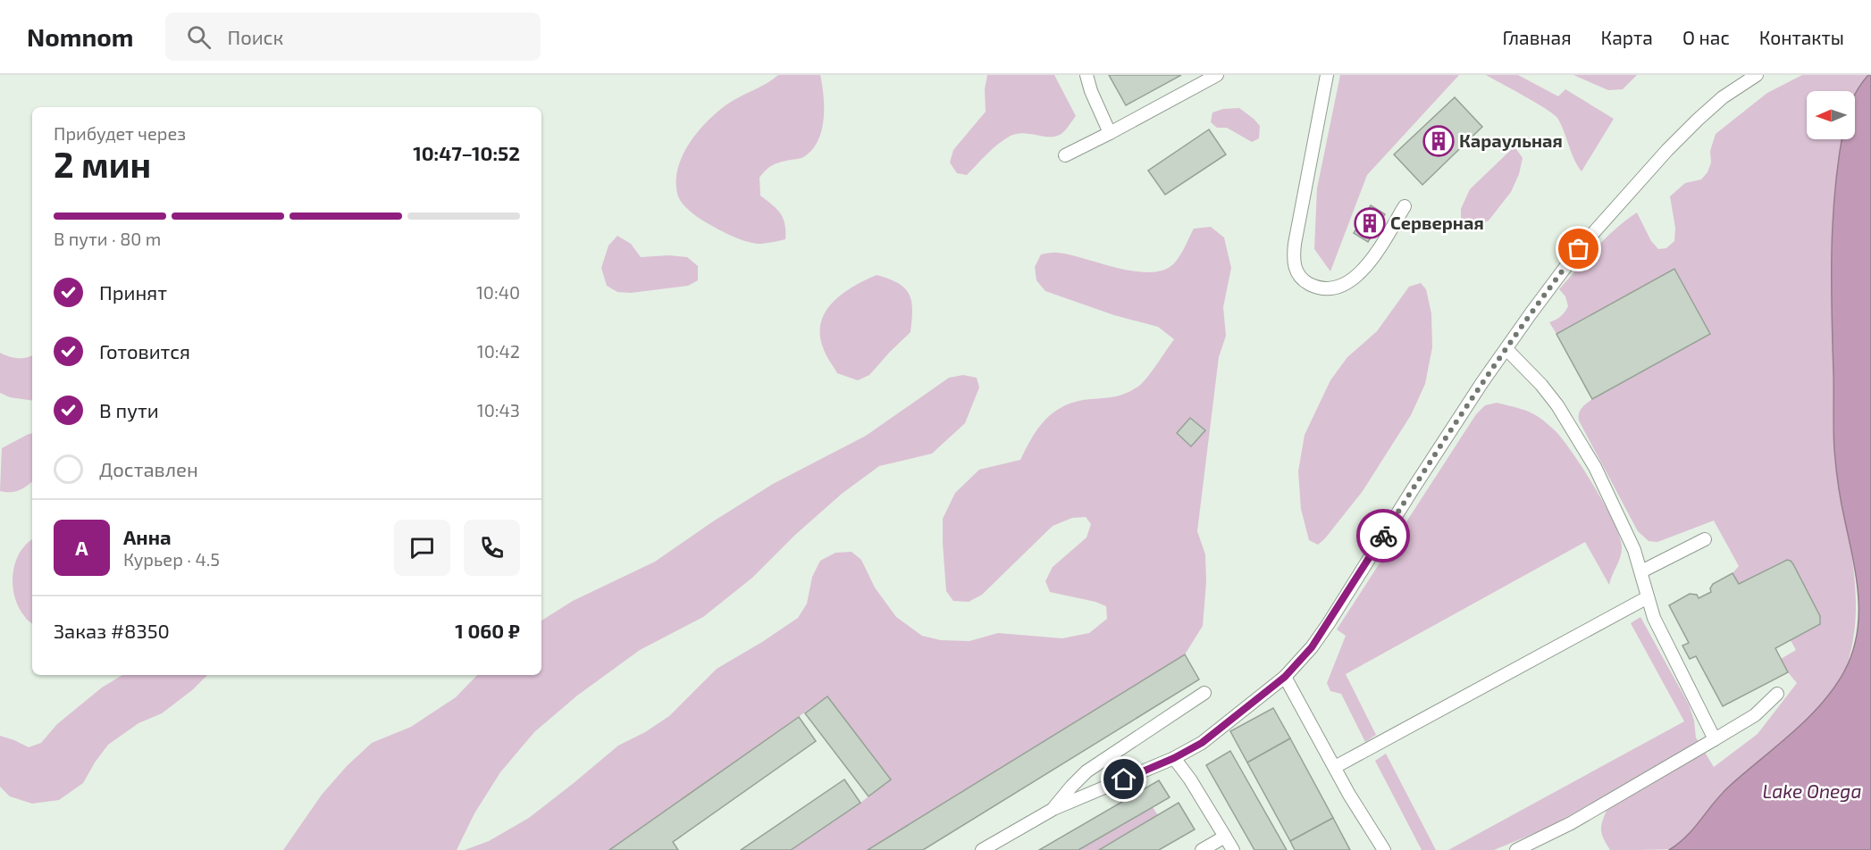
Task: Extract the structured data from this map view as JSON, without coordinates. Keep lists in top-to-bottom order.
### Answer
{
  "water": ["Lake Onega"],
  "places": {
    "building": ["Караульная", "Серверная"]
  },
  "north": "left",
  "page": {
    "header": "Nomnom",
    "search": "Поиск",
    "nav": [
      "Главная",
      "Карта",
      "О нас",
      "Контакты"
    ],
    "heading": ["2 мин", "Прибудет через", "10:47–10:52"],
    "panel": [
      "Анна",
      "Курьер · 4.5",
      "Заказ #8350",
      "1 060 ₽"
    ],
    "bar": "В пути · 80 m",
    "list": [
      ["Принят", "10:40"],
      ["Готовится", "10:42"],
      ["В пути", "10:43"],
      "Доставлен"
    ],
    "round": "А"
  }
}
